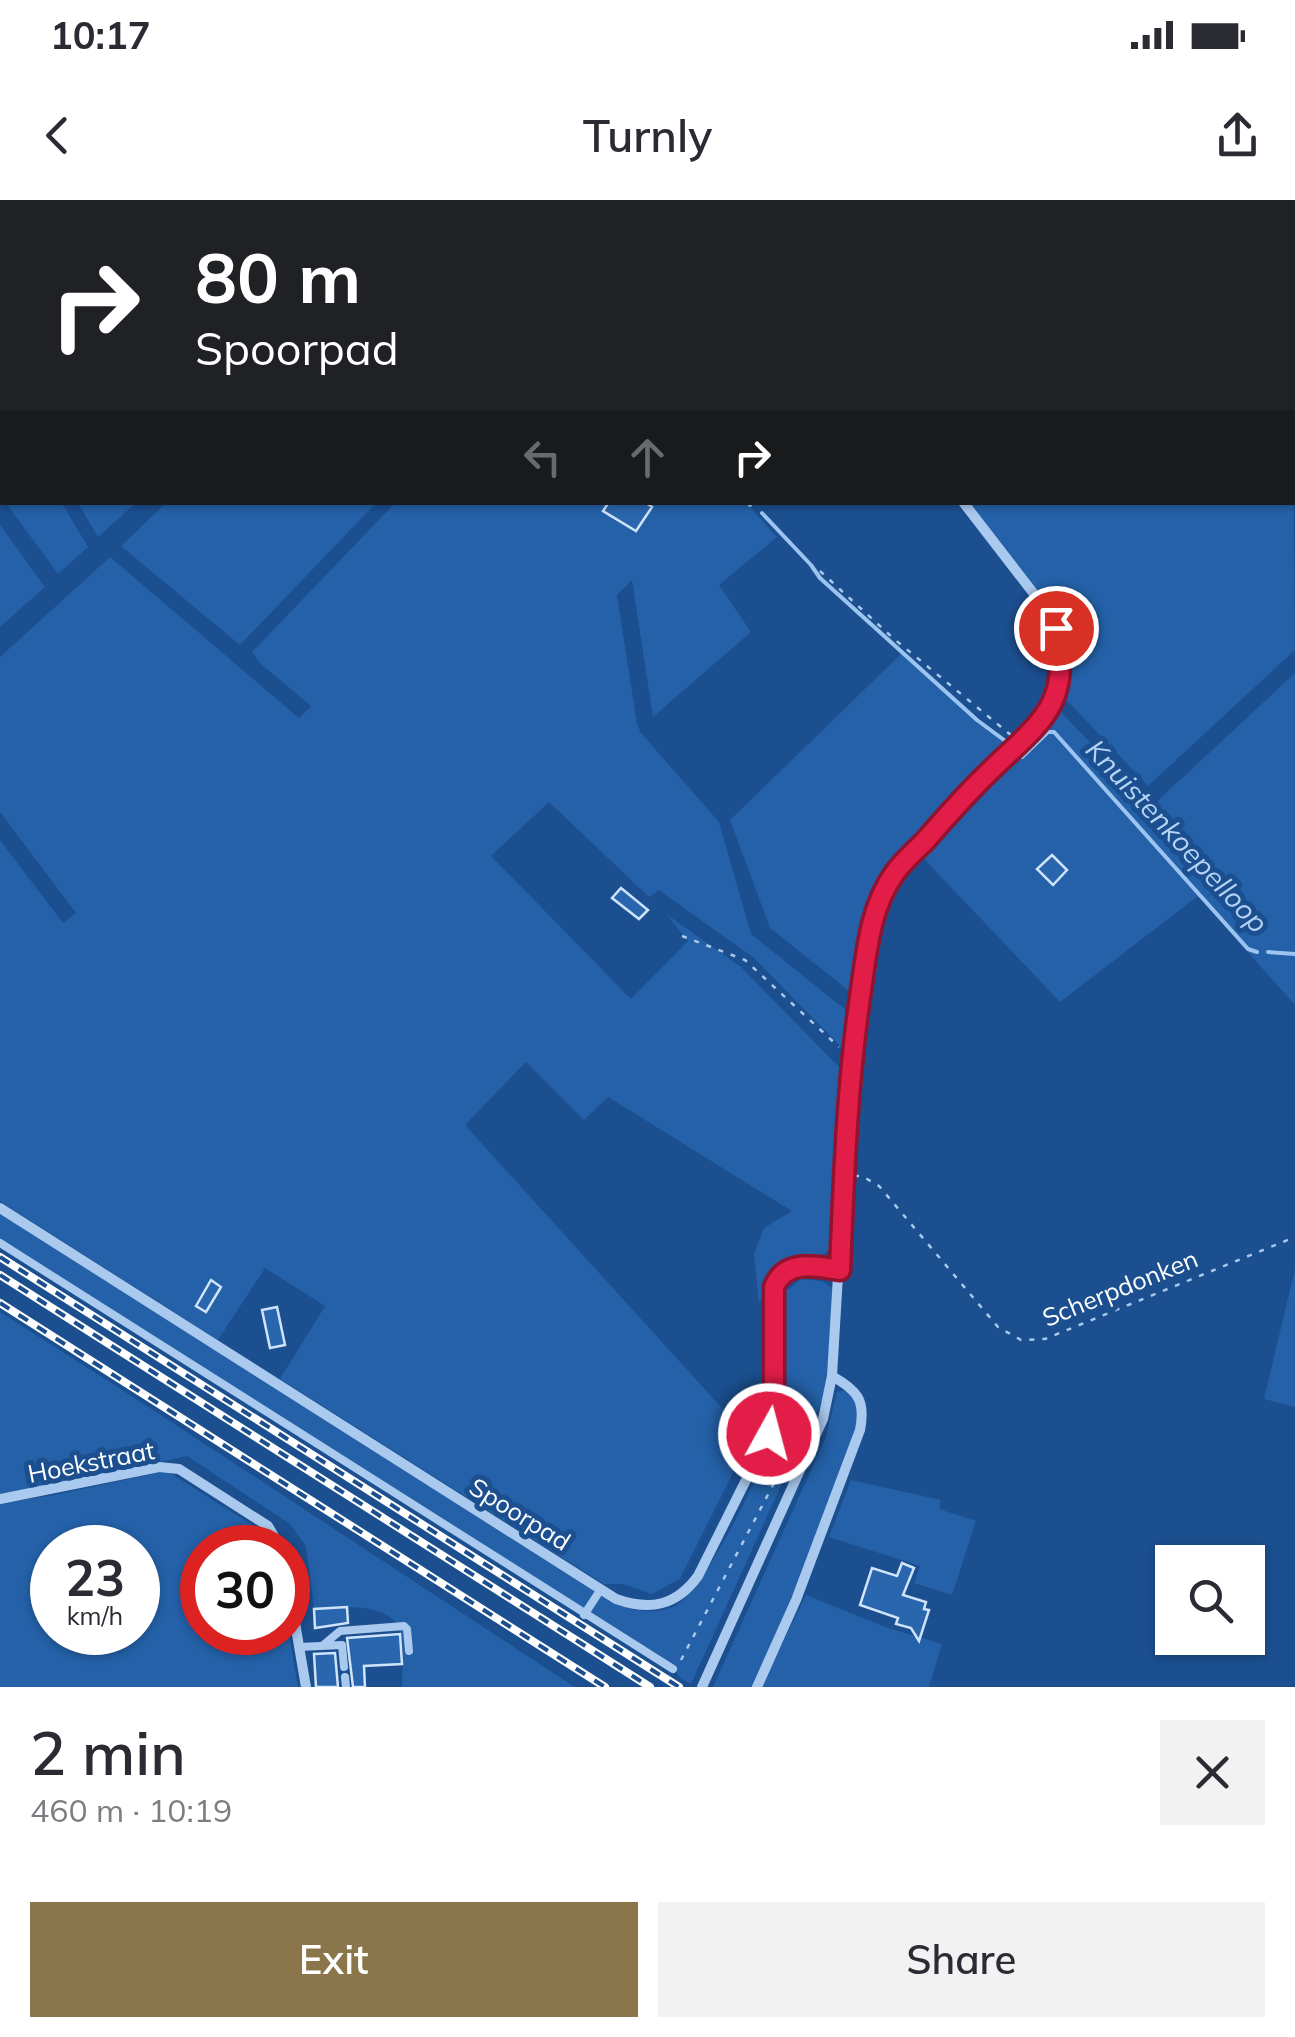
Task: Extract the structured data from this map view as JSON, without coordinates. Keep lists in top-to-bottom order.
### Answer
{
  "streets": {
    "street": ["Hoekstraat", "Spoorpad"],
    "path": ["Scherpdonken"]
  },
  "water": ["Knuistenkoepelloop"],
  "page": {
    "status": "10:17",
    "header": "Turnly",
    "turn": ["80 m", "Spoorpad"],
    "speed": "23 km/h",
    "limit": "30",
    "heading": ["2 min", "460 m · 10:19"],
    "buttons": ["Exit", "Share"]
  }
}
